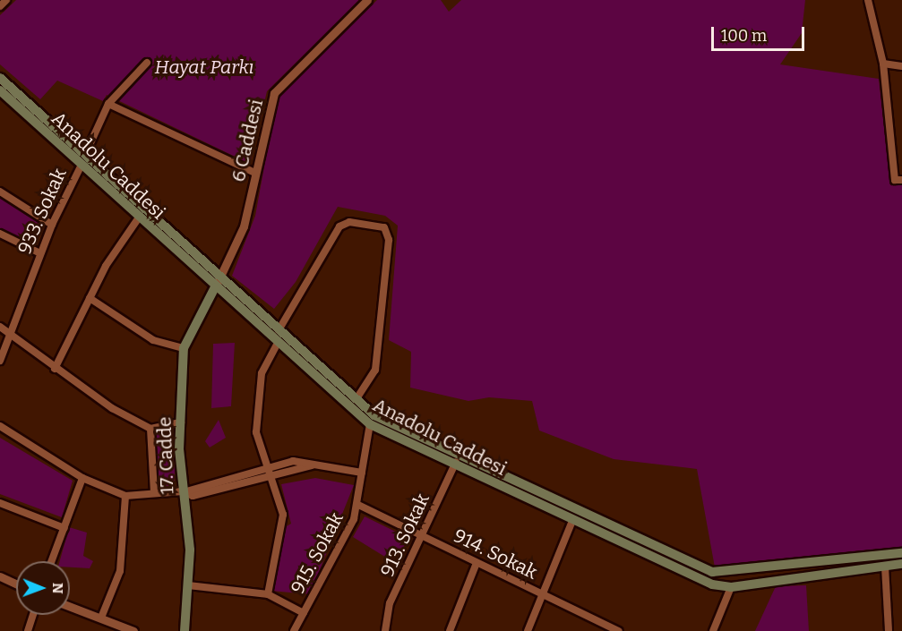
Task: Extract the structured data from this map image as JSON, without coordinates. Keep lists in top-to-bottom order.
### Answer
{
  "streets": {
    "main road": ["Anadolu Caddesi", "17. Cadde"],
    "street": [
      "6 Caddesi",
      "933. Sokak",
      "913. Sokak",
      "915. Sokak",
      "914. Sokak"
    ]
  },
  "crossings": [
    ["6 Caddesi", "Anadolu Caddesi"],
    ["6 Caddesi", "17. Cadde"],
    ["Anadolu Caddesi", "933. Sokak"],
    ["Anadolu Caddesi", "17. Cadde"],
    ["Anadolu Caddesi", "913. Sokak"],
    ["Anadolu Caddesi", "915. Sokak"],
    ["913. Sokak", "914. Sokak"],
    ["915. Sokak", "914. Sokak"]
  ],
  "parks": ["Hayat Parkı"],
  "scale_bar": "100 m",
  "north": "right"
}
